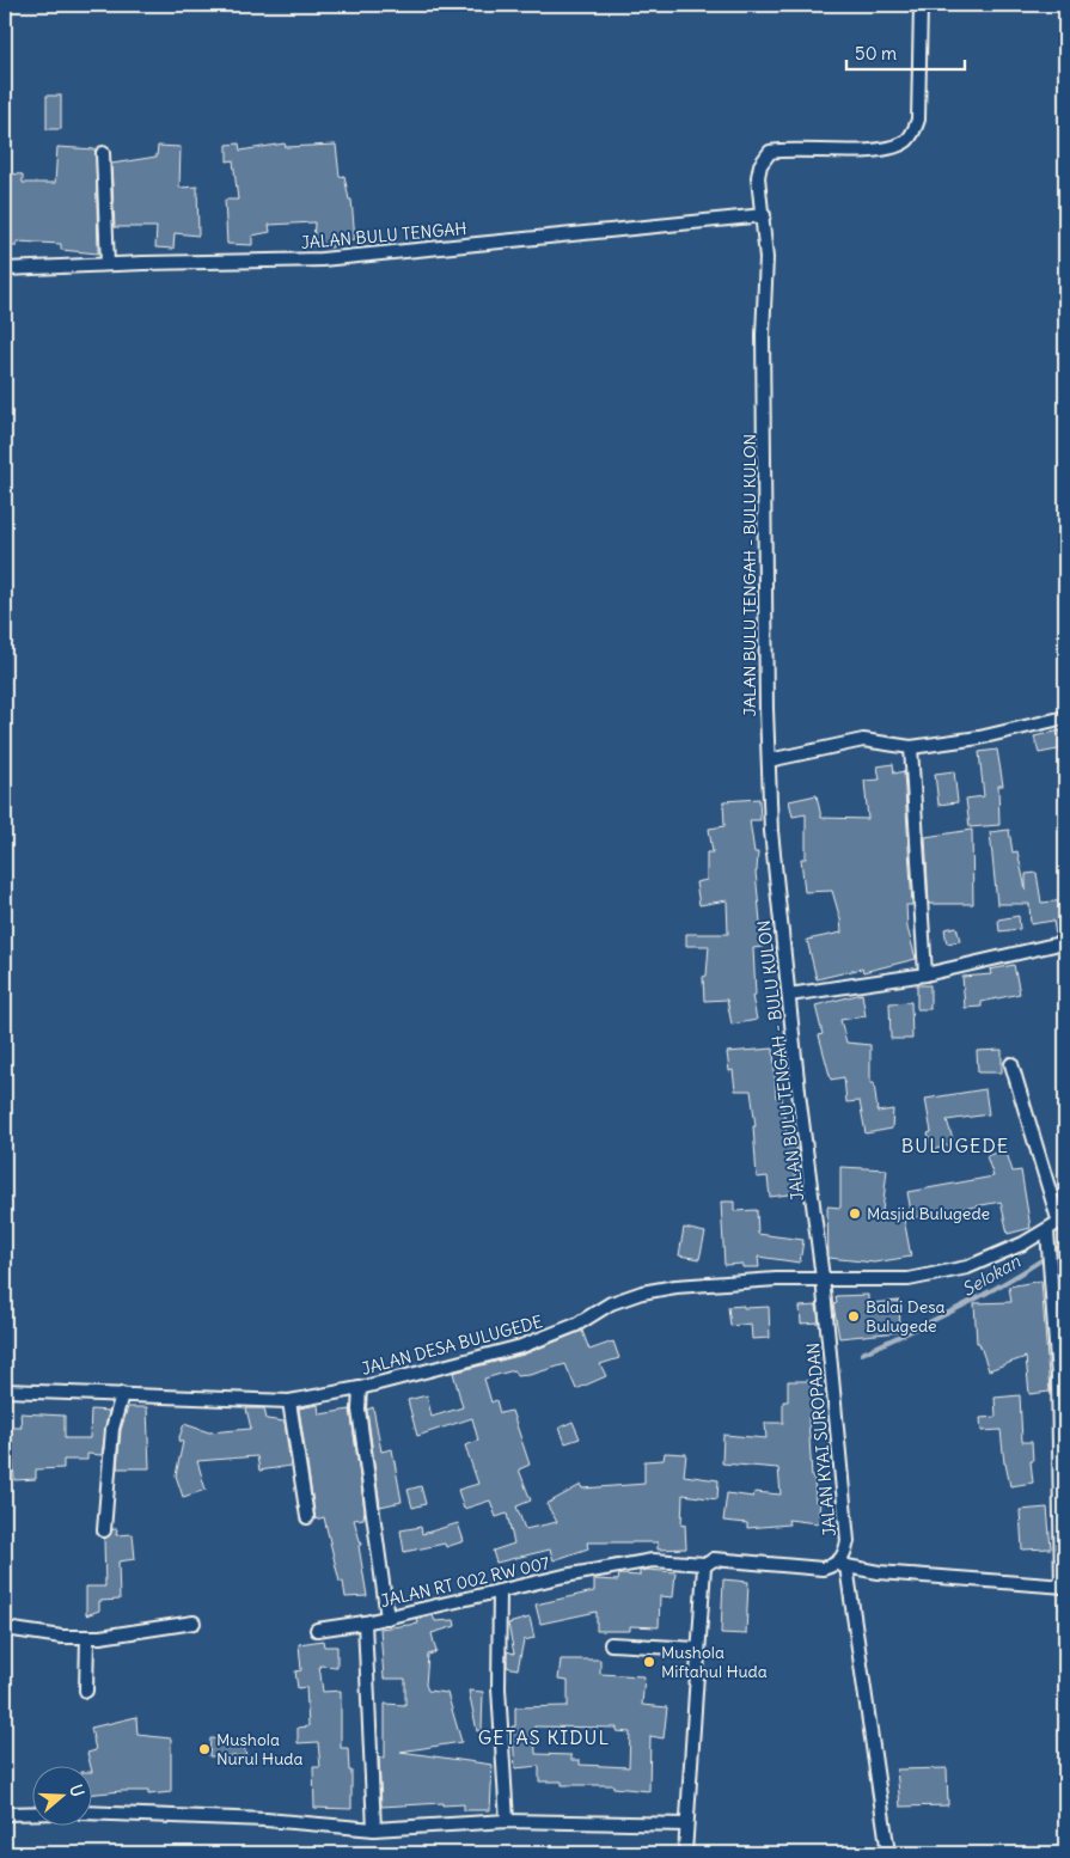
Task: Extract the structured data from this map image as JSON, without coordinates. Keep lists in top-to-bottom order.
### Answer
{
  "streets": {
    "street": [
      "JALAN BULU TENGAH",
      "JALAN BULU TENGAH - BULU KULON",
      "JALAN DESA BULUGEDE",
      "JALAN KYAI SUROPADAN",
      "JALAN RT 002 RW 007"
    ]
  },
  "crossings": [
    ["JALAN BULU TENGAH", "JALAN BULU TENGAH - BULU KULON"],
    ["JALAN BULU TENGAH - BULU KULON", "JALAN DESA BULUGEDE"],
    ["JALAN BULU TENGAH - BULU KULON", "JALAN KYAI SUROPADAN"],
    ["JALAN DESA BULUGEDE", "JALAN KYAI SUROPADAN"]
  ],
  "districts": ["BULUGEDE", "GETAS KIDUL"],
  "water": ["Selokan"],
  "places": [
    "Masjid Bulugede",
    "Balai Desa Bulugede",
    "Mushola Miftahul Huda",
    "Mushola Nurul Huda"
  ],
  "scale_bar": "50 m",
  "north": "right"
}
